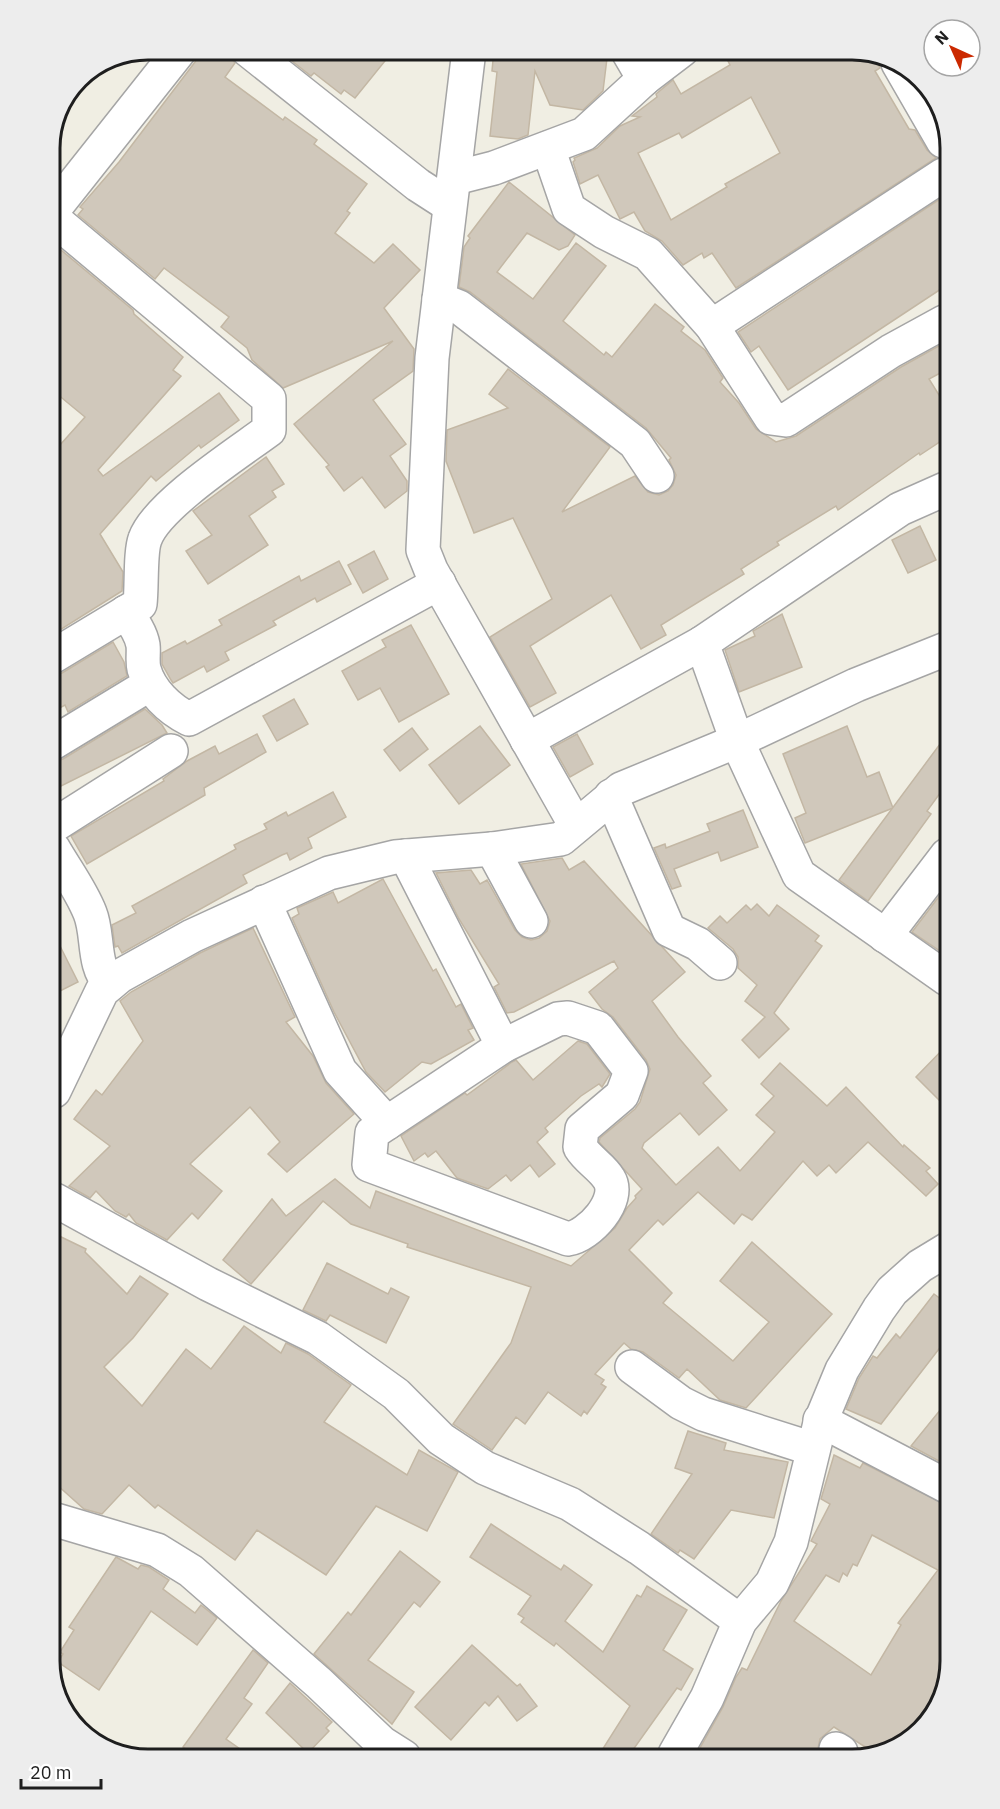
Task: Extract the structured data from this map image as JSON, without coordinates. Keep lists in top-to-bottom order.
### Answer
{
  "scale_bar": "20 m",
  "north": "top left"
}
